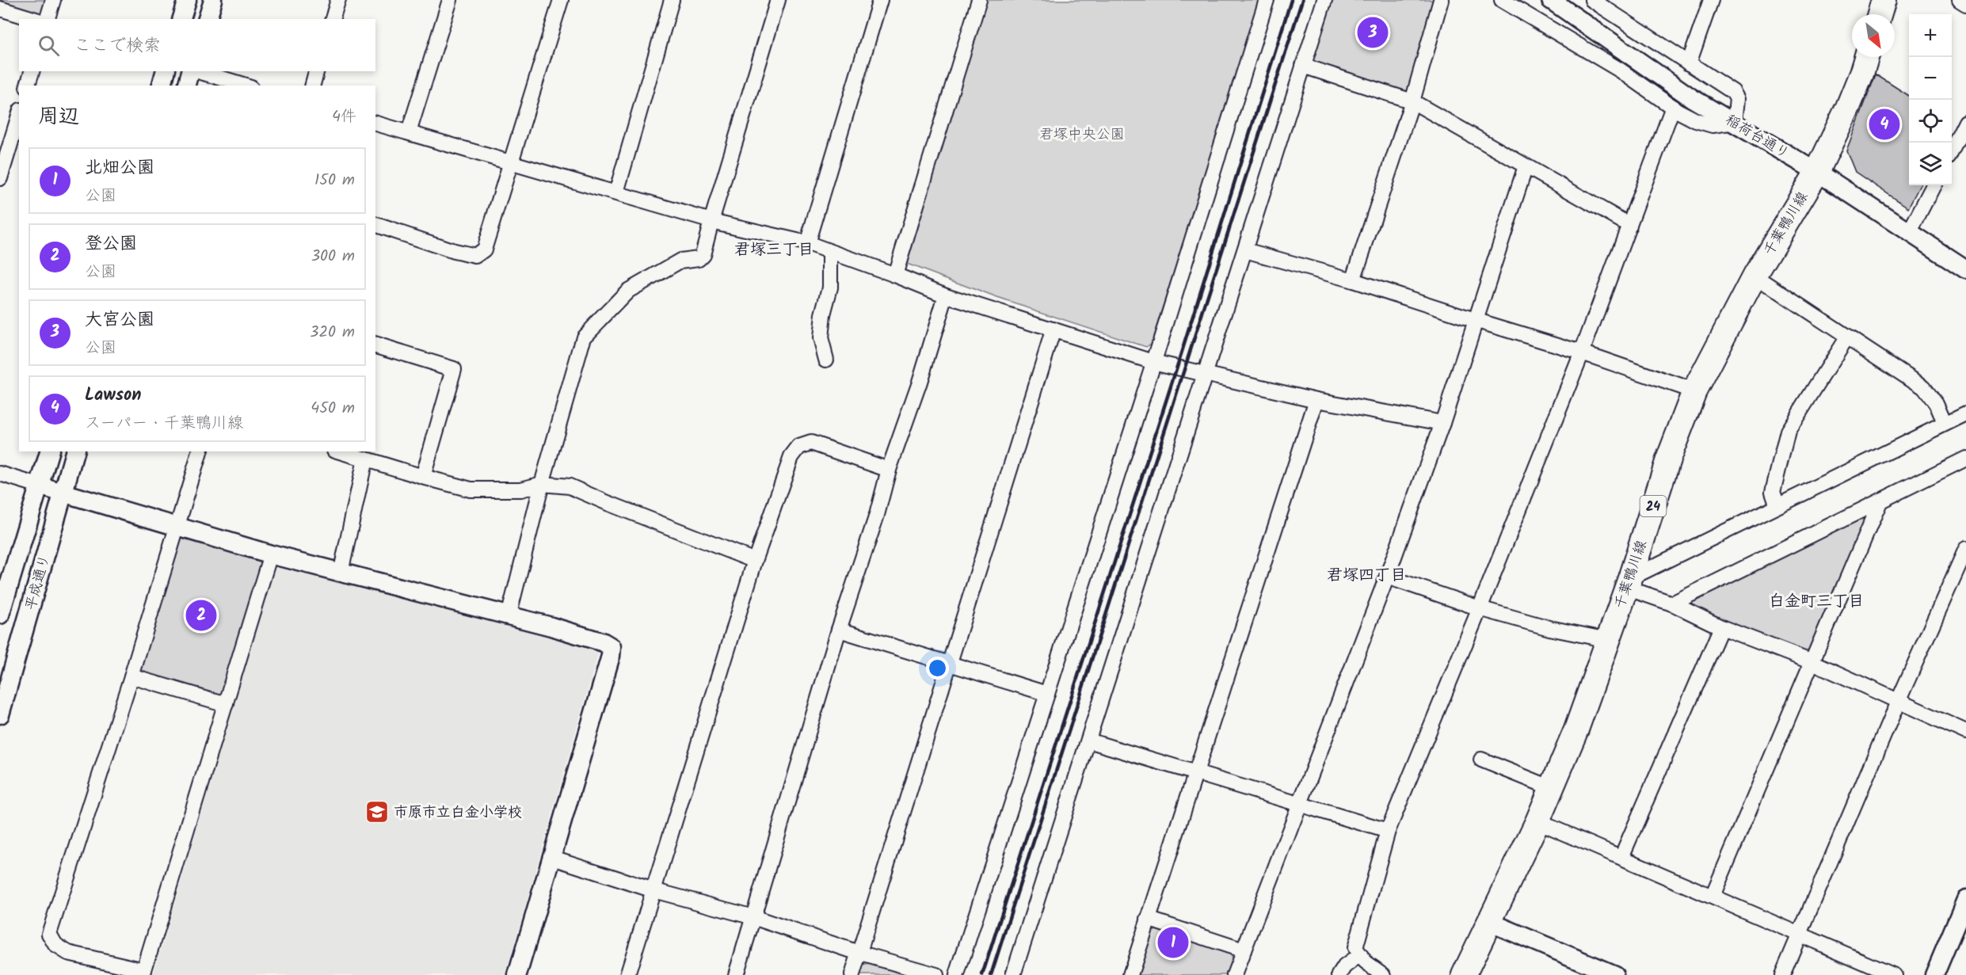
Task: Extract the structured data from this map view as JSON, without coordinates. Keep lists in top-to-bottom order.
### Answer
{
  "streets": {
    "main road": ["千葉鴨川線", "24"],
    "street": ["稲荷台通り", "平成通り"]
  },
  "crossings": [
    ["稲荷台通り", "千葉鴨川線"]
  ],
  "districts": ["君塚三丁目", "君塚四丁目", "白金町三丁目"],
  "parks": ["君塚中央公園"],
  "places": {
    "school or university": ["市原市立白金小学校"]
  },
  "north": "bottom right",
  "page": {
    "map_buttons": ["+", "−"],
    "pins": [
      "3",
      "4",
      "2",
      "1"
    ],
    "search": "ここで検索",
    "heading": ["周辺", "4件"],
    "list": [
      {
        "mark": "1",
        "name": "北畑公園",
        "note": "公園",
        "value": "150 m"
      },
      {
        "mark": "2",
        "name": "登公園",
        "note": "公園",
        "value": "300 m"
      },
      {
        "mark": "3",
        "name": "大宮公園",
        "note": "公園",
        "value": "320 m"
      },
      {
        "mark": "4",
        "name": "Lawson",
        "note": "スーパー · 千葉鴨川線",
        "value": "450 m"
      }
    ]
  }
}
